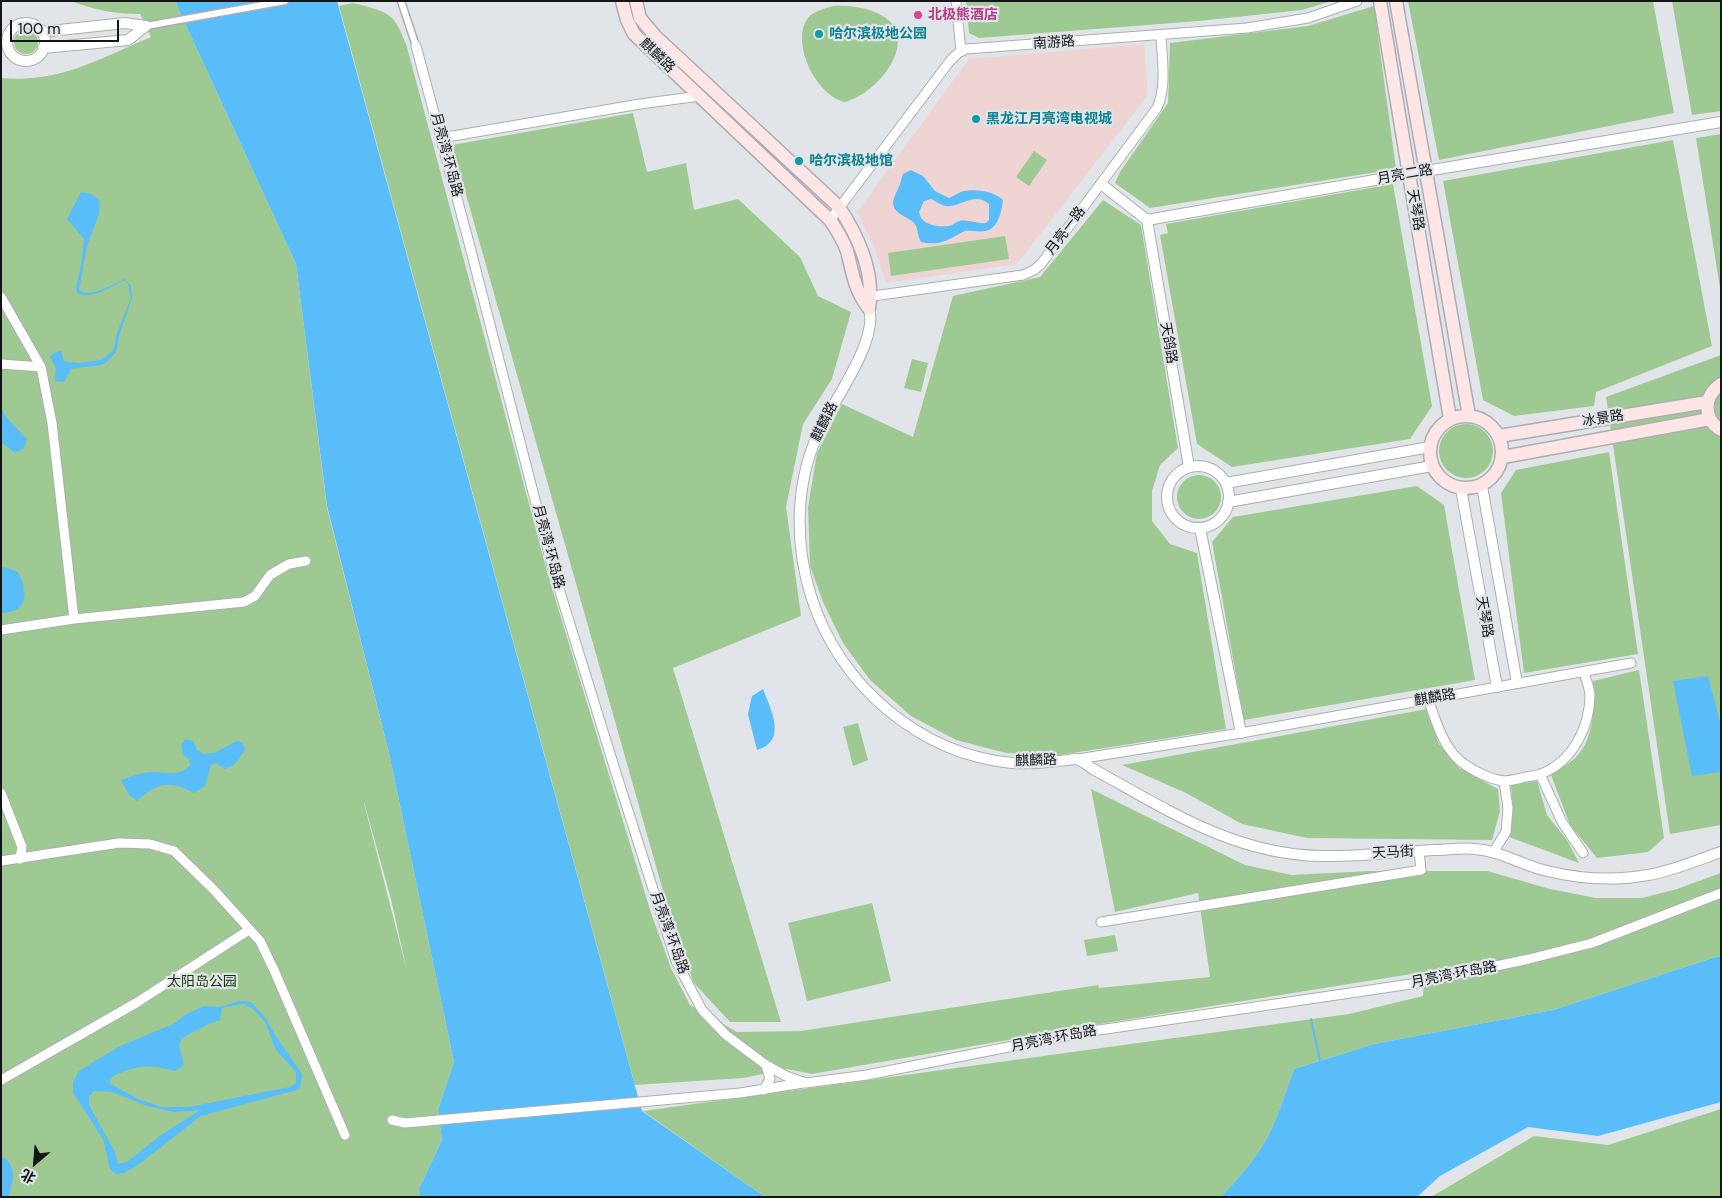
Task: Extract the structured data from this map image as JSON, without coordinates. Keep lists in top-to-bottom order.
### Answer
{
  "streets": {
    "main road": ["麒麟路", "天琴路", "冰景路"],
    "street": [
      "南游路",
      "月亮湾·环岛路",
      "月亮二路",
      "月亮一路",
      "天鸽路",
      "天马街"
    ]
  },
  "crossings": [
    ["南游路", "月亮一路"],
    ["麒麟路", "天琴路"],
    ["麒麟路", "月亮一路"],
    ["麒麟路", "天马街"],
    ["月亮二路", "天琴路"],
    ["月亮二路", "天鸽路"],
    ["天琴路", "冰景路"]
  ],
  "parks": ["太阳岛公园"],
  "places": [
    "北极熊酒店",
    "哈尔滨极地公园",
    "黑龙江月亮湾电视城",
    "哈尔滨极地馆"
  ],
  "scale_bar": "100 m",
  "north": "bottom left"
}
